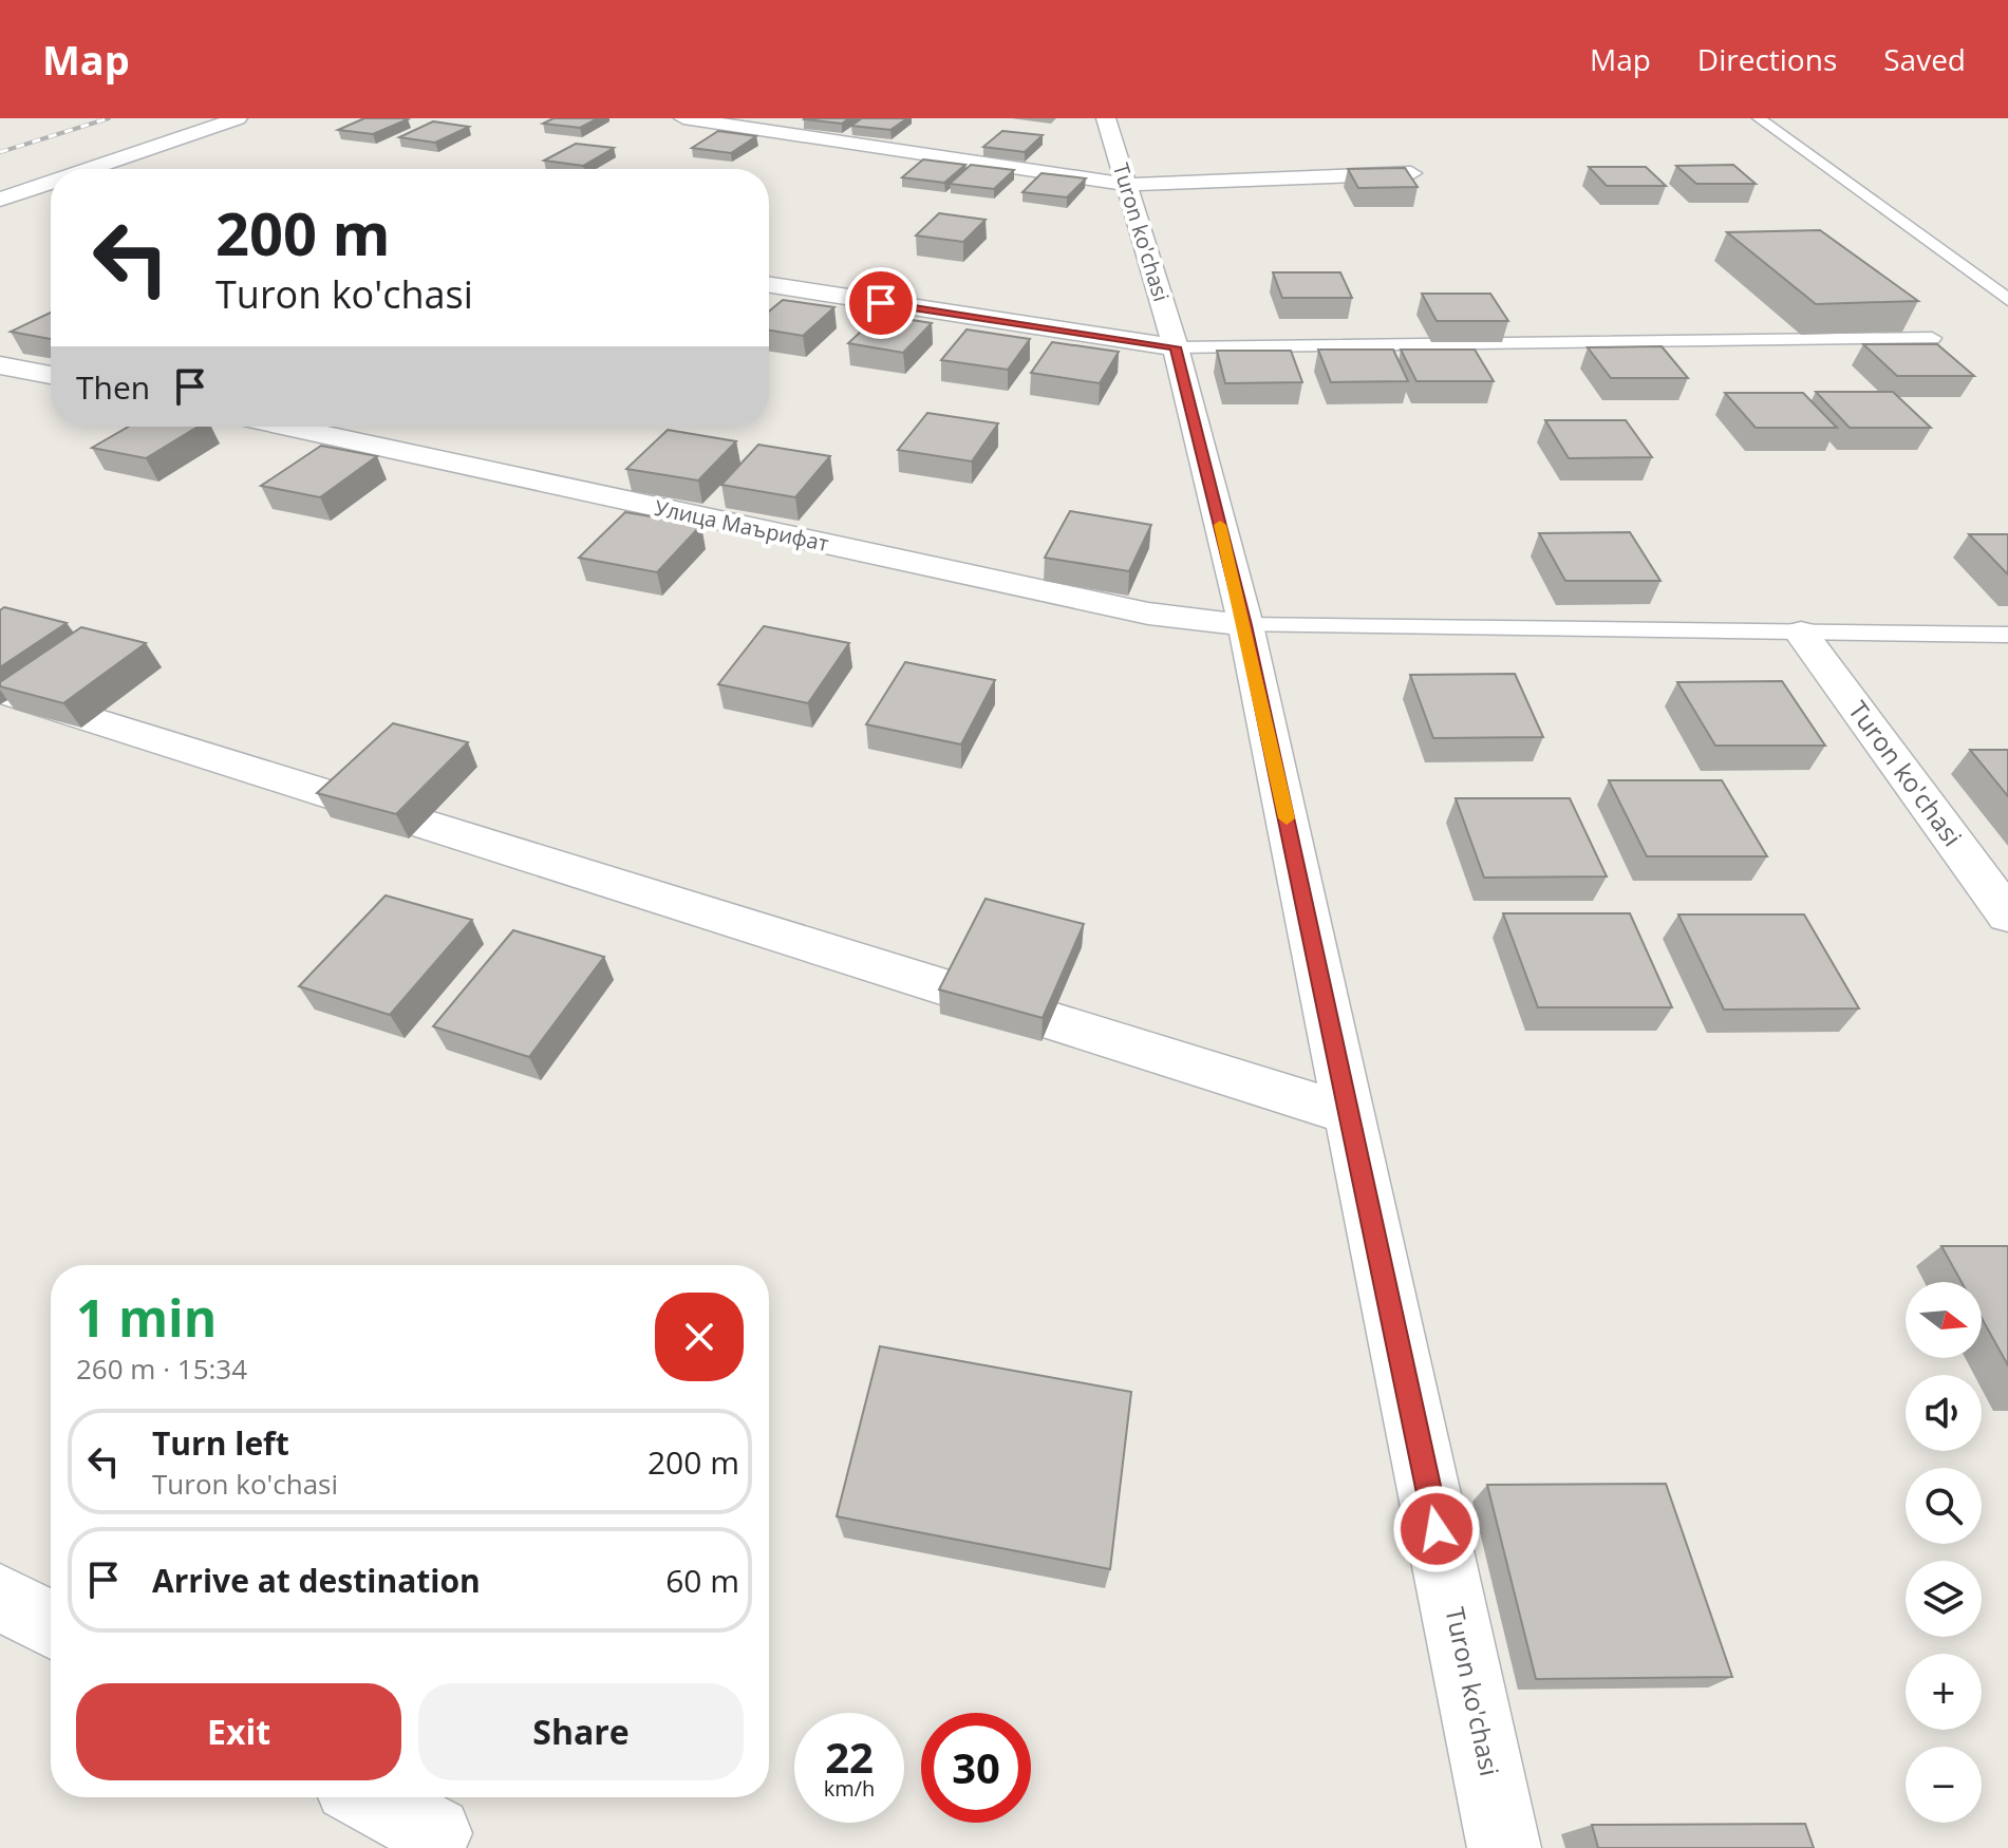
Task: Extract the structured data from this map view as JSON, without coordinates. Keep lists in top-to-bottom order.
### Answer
{
  "streets": {
    "street": ["Turon ko'chasi", "Улица Маърифат"]
  },
  "crossings": [
    ["Turon ko'chasi", "Улица Маърифат"]
  ],
  "north": "right",
  "page": {
    "header": "Map",
    "nav": ["Map", "Directions", "Saved"],
    "turn": ["200 m", "Turon ko'chasi"],
    "then": "Then",
    "heading": ["1 min", "260 m · 15:34"],
    "map_buttons": ["+", "−"],
    "list": [
      {
        "name": "Turn left",
        "note": "Turon ko'chasi",
        "value": "200 m"
      },
      {
        "name": "Arrive at destination",
        "value": "60 m"
      }
    ],
    "buttons": ["Exit", "Share"],
    "speed": "22 km/h",
    "limit": "30"
  }
}
